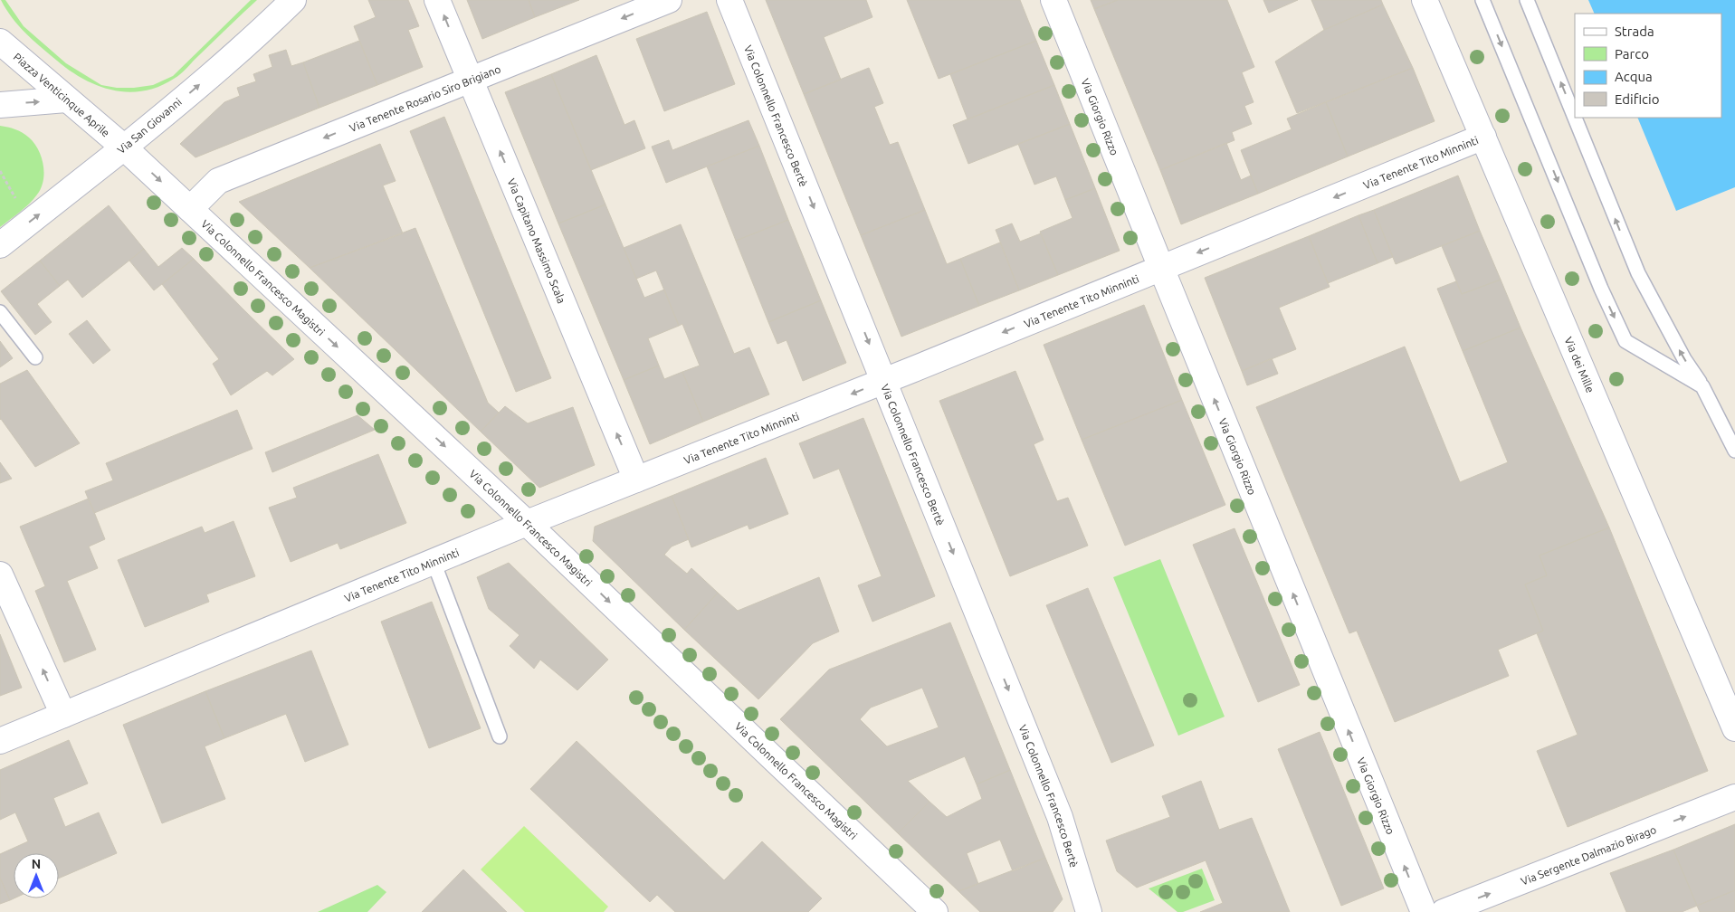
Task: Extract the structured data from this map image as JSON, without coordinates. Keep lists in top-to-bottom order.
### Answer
{
  "streets": {
    "street": [
      "Piazza Venticinque Aprile",
      "Via Tenente Rosario Siro Brigiano",
      "Via Colonnello Francesco Bertè",
      "Via Giorgio Rizzo",
      "Via San Giovanni",
      "Via Tenente Tito Minninti",
      "Via Capitano Massimo Scala",
      "Via Colonnello Francesco Magistri",
      "Via dei Mille",
      "Via Sergente Dalmazio Birago"
    ]
  },
  "crossings": [
    ["Piazza Venticinque Aprile", "Via San Giovanni"],
    ["Piazza Venticinque Aprile", "Via Colonnello Francesco Magistri"],
    ["Via Tenente Rosario Siro Brigiano", "Via Capitano Massimo Scala"],
    ["Via Tenente Rosario Siro Brigiano", "Via Colonnello Francesco Magistri"],
    ["Via Colonnello Francesco Bertè", "Via Tenente Tito Minninti"],
    ["Via Giorgio Rizzo", "Via Tenente Tito Minninti"],
    ["Via San Giovanni", "Via Colonnello Francesco Magistri"],
    ["Via Tenente Tito Minninti", "Via Capitano Massimo Scala"],
    ["Via Tenente Tito Minninti", "Via Colonnello Francesco Magistri"],
    ["Via Tenente Tito Minninti", "Via dei Mille"]
  ],
  "one_way": [
    "Via Tenente Rosario Siro Brigiano",
    "Via Colonnello Francesco Bertè",
    "Via Giorgio Rizzo",
    "Via San Giovanni",
    "Via Tenente Tito Minninti",
    "Via Capitano Massimo Scala",
    "Via Colonnello Francesco Magistri",
    "Via Sergente Dalmazio Birago"
  ],
  "legend": [
    "Strada",
    "Parco",
    "Acqua",
    "Edificio"
  ],
  "north": "top"
}
